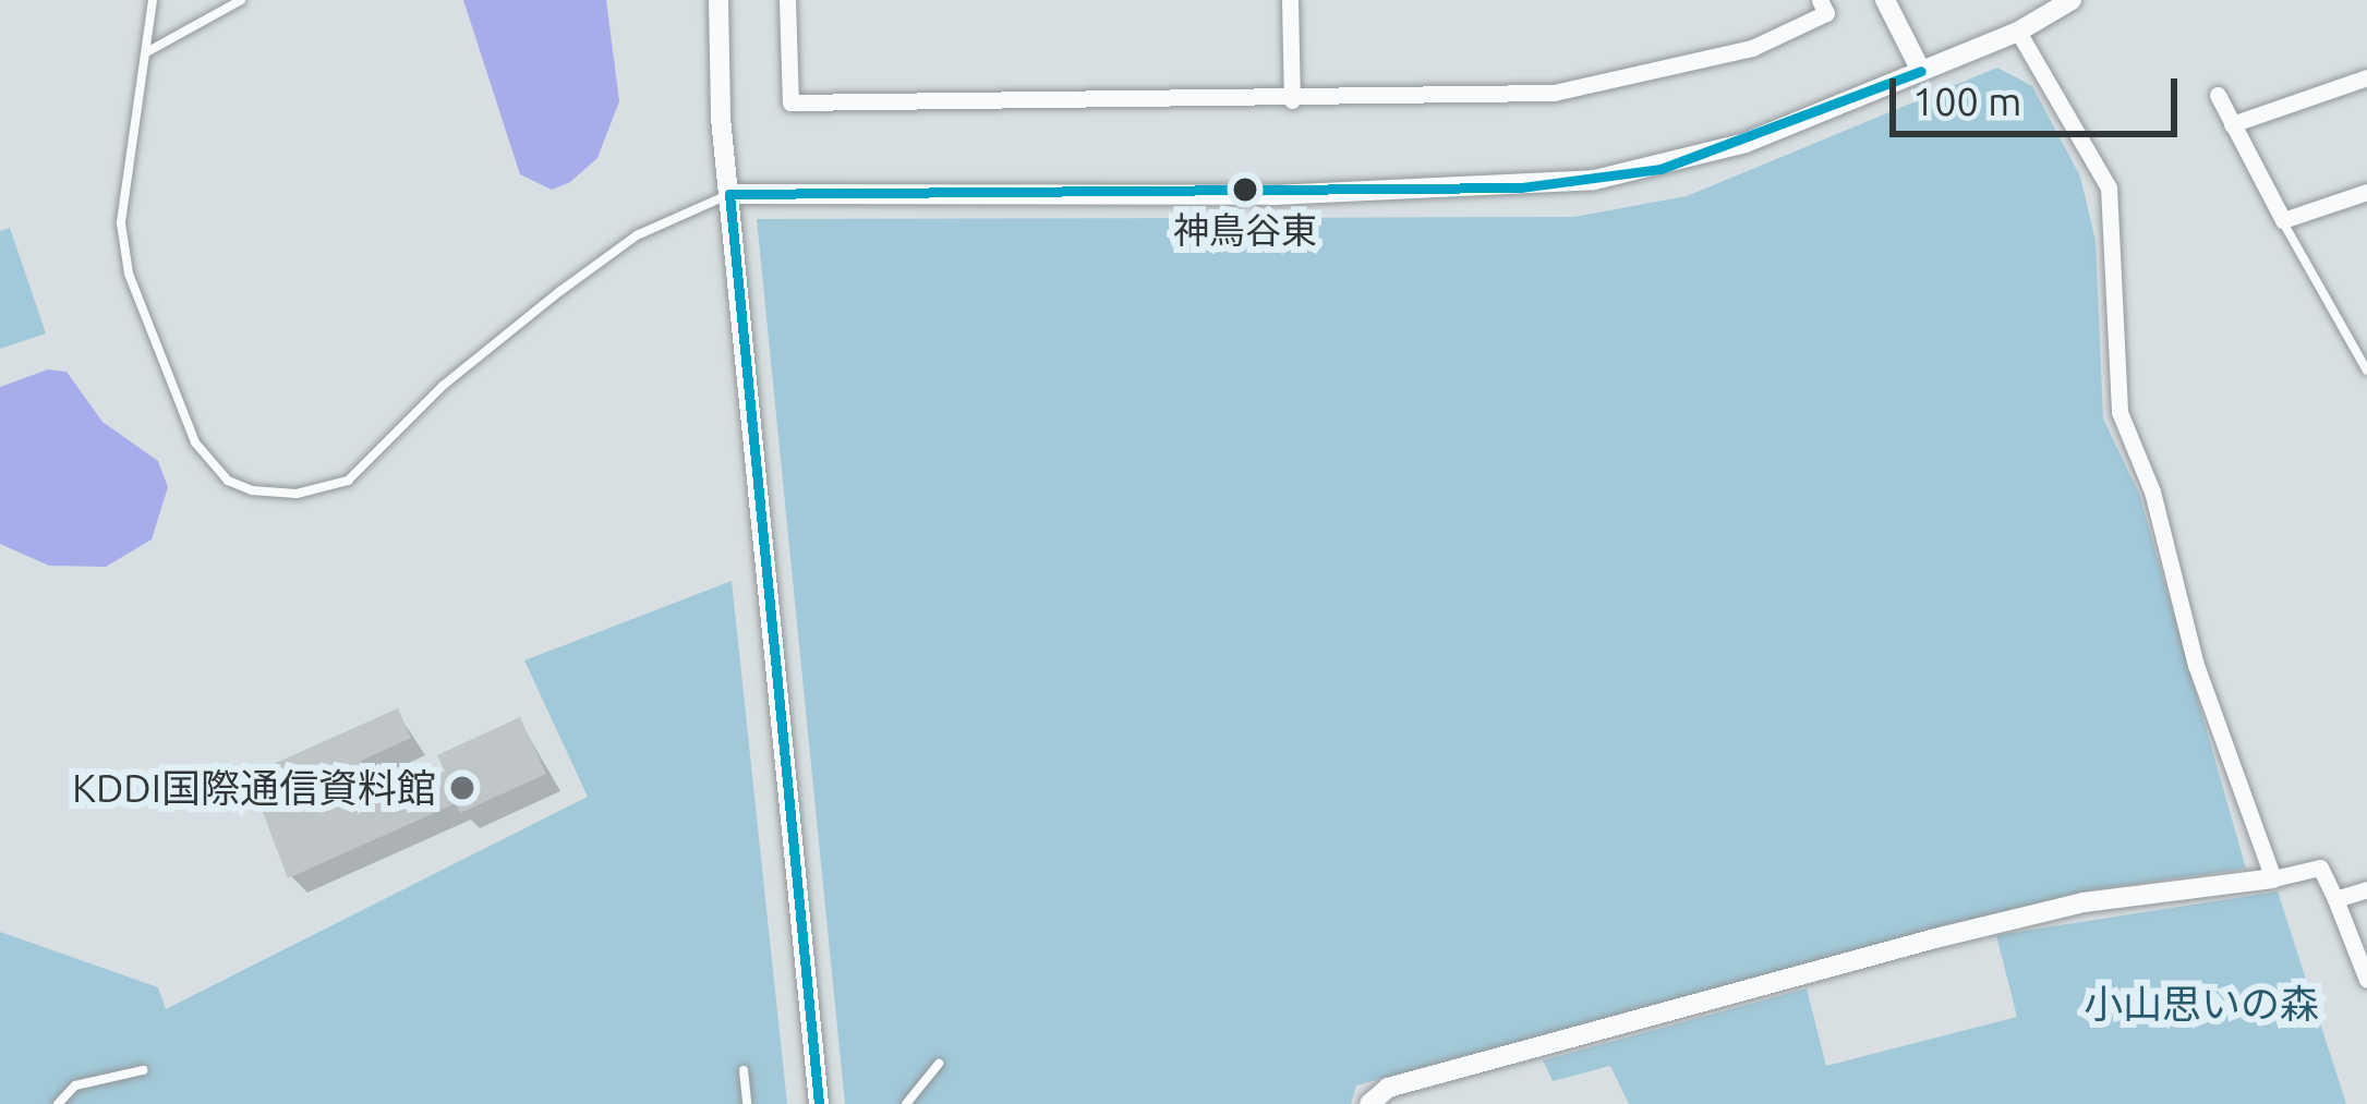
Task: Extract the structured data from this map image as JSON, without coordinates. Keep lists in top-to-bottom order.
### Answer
{
  "parks": ["小山思いの森"],
  "places": ["神鳥谷東", "KDDI国際通信資料館"],
  "scale_bar": "100 m"
}
